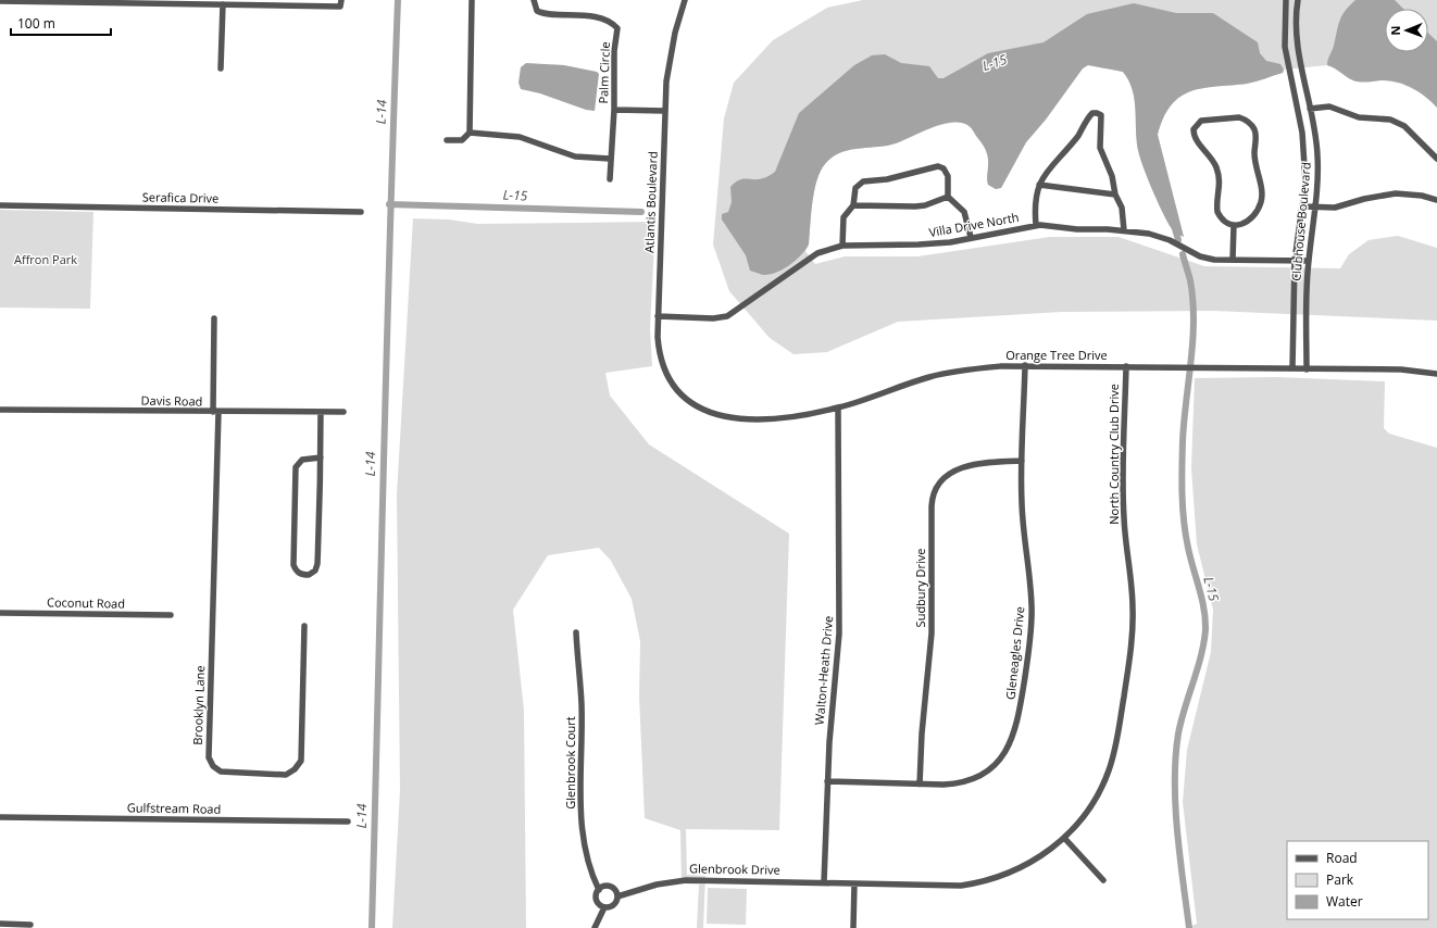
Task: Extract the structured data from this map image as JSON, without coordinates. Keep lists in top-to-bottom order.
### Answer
{
  "streets": {
    "street": [
      "Palm Circle",
      "Serafica Drive",
      "Atlantis Boulevard",
      "Clubhouse Boulevard",
      "Villa Drive North",
      "Orange Tree Drive",
      "Davis Road",
      "North Country Club Drive",
      "Sudbury Drive",
      "Coconut Road",
      "Gleneagles Drive",
      "Walton-Heath Drive",
      "Brooklyn Lane",
      "Glenbrook Court",
      "Gulfstream Road",
      "Glenbrook Drive"
    ]
  },
  "crossings": [
    ["Palm Circle", "Atlantis Boulevard"],
    ["Atlantis Boulevard", "Villa Drive North"],
    ["Atlantis Boulevard", "Orange Tree Drive"],
    ["Clubhouse Boulevard", "Villa Drive North"],
    ["Clubhouse Boulevard", "Orange Tree Drive"],
    ["Orange Tree Drive", "North Country Club Drive"],
    ["Orange Tree Drive", "Gleneagles Drive"],
    ["Orange Tree Drive", "Walton-Heath Drive"],
    ["Davis Road", "Brooklyn Lane"],
    ["North Country Club Drive", "Glenbrook Drive"],
    ["Sudbury Drive", "Gleneagles Drive"],
    ["Gleneagles Drive", "Walton-Heath Drive"],
    ["Walton-Heath Drive", "Glenbrook Drive"],
    ["Glenbrook Court", "Glenbrook Drive"]
  ],
  "water": ["L-15", "L-14"],
  "parks": ["Affron Park"],
  "legend": ["Road", "Park", "Water"],
  "scale_bar": "100 m",
  "north": "left"
}
